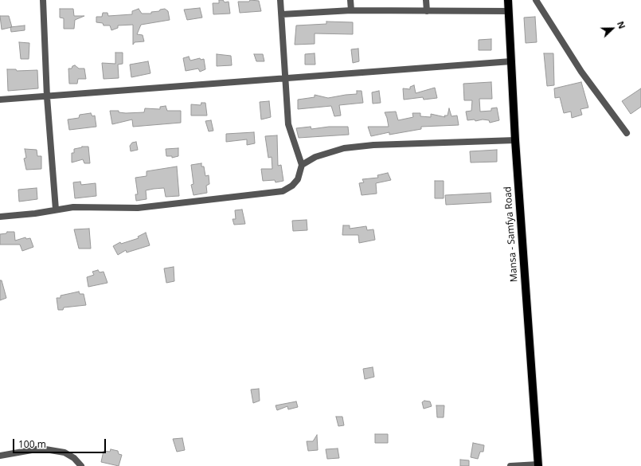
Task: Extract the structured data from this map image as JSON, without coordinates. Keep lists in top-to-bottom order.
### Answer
{
  "streets": {
    "main road": ["Mansa - Samfya Road"]
  },
  "scale_bar": "100 m",
  "north": "right"
}
